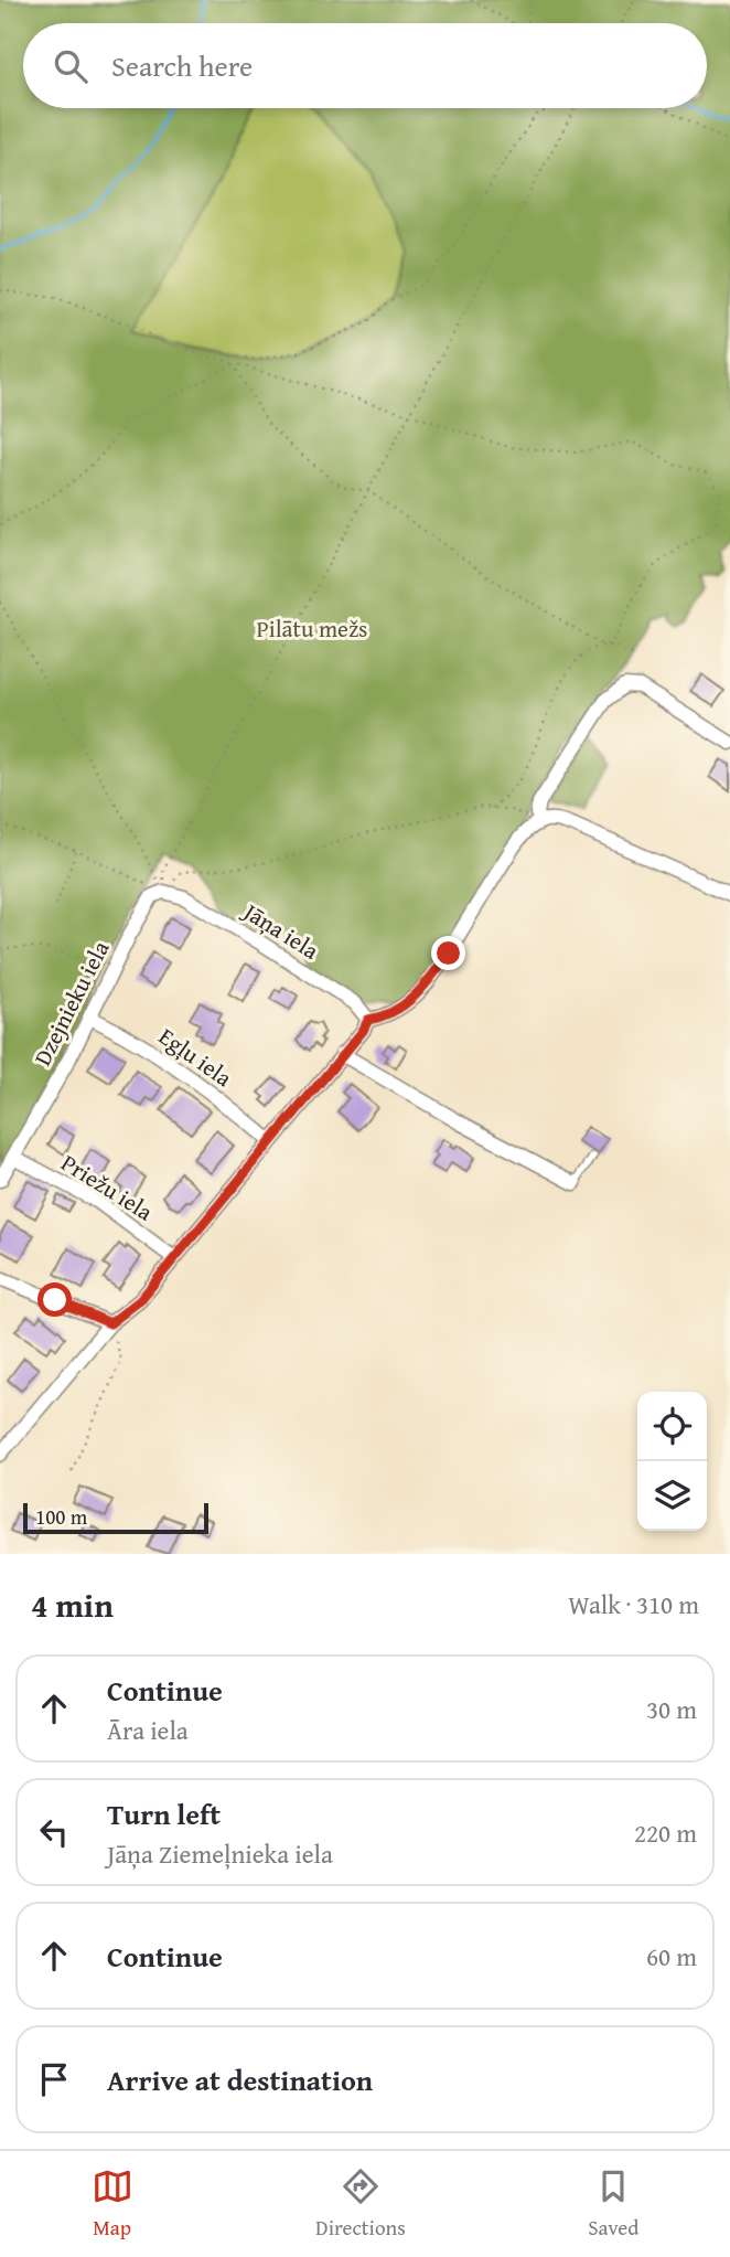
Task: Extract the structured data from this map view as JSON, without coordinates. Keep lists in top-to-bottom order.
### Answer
{
  "streets": {
    "street": [
      "Jāņa iela",
      "Dzejnieku iela",
      "Egļu iela",
      "Priežu iela"
    ]
  },
  "crossings": [
    ["Jāņa iela", "Dzejnieku iela"],
    ["Dzejnieku iela", "Egļu iela"],
    ["Dzejnieku iela", "Priežu iela"]
  ],
  "parks": ["Pilātu mežs"],
  "scale_bar": "100 m",
  "page": {
    "search": "Search here",
    "scale": "100 m",
    "heading": ["4 min", "Walk · 310 m"],
    "list": [
      ["Continue", "Āra iela", "30 m"],
      ["Turn left", "Jāņa Ziemeļnieka iela", "220 m"],
      ["Continue", "60 m"],
      "Arrive at destination"
    ],
    "nav": ["Map", "Directions", "Saved"]
  }
}
